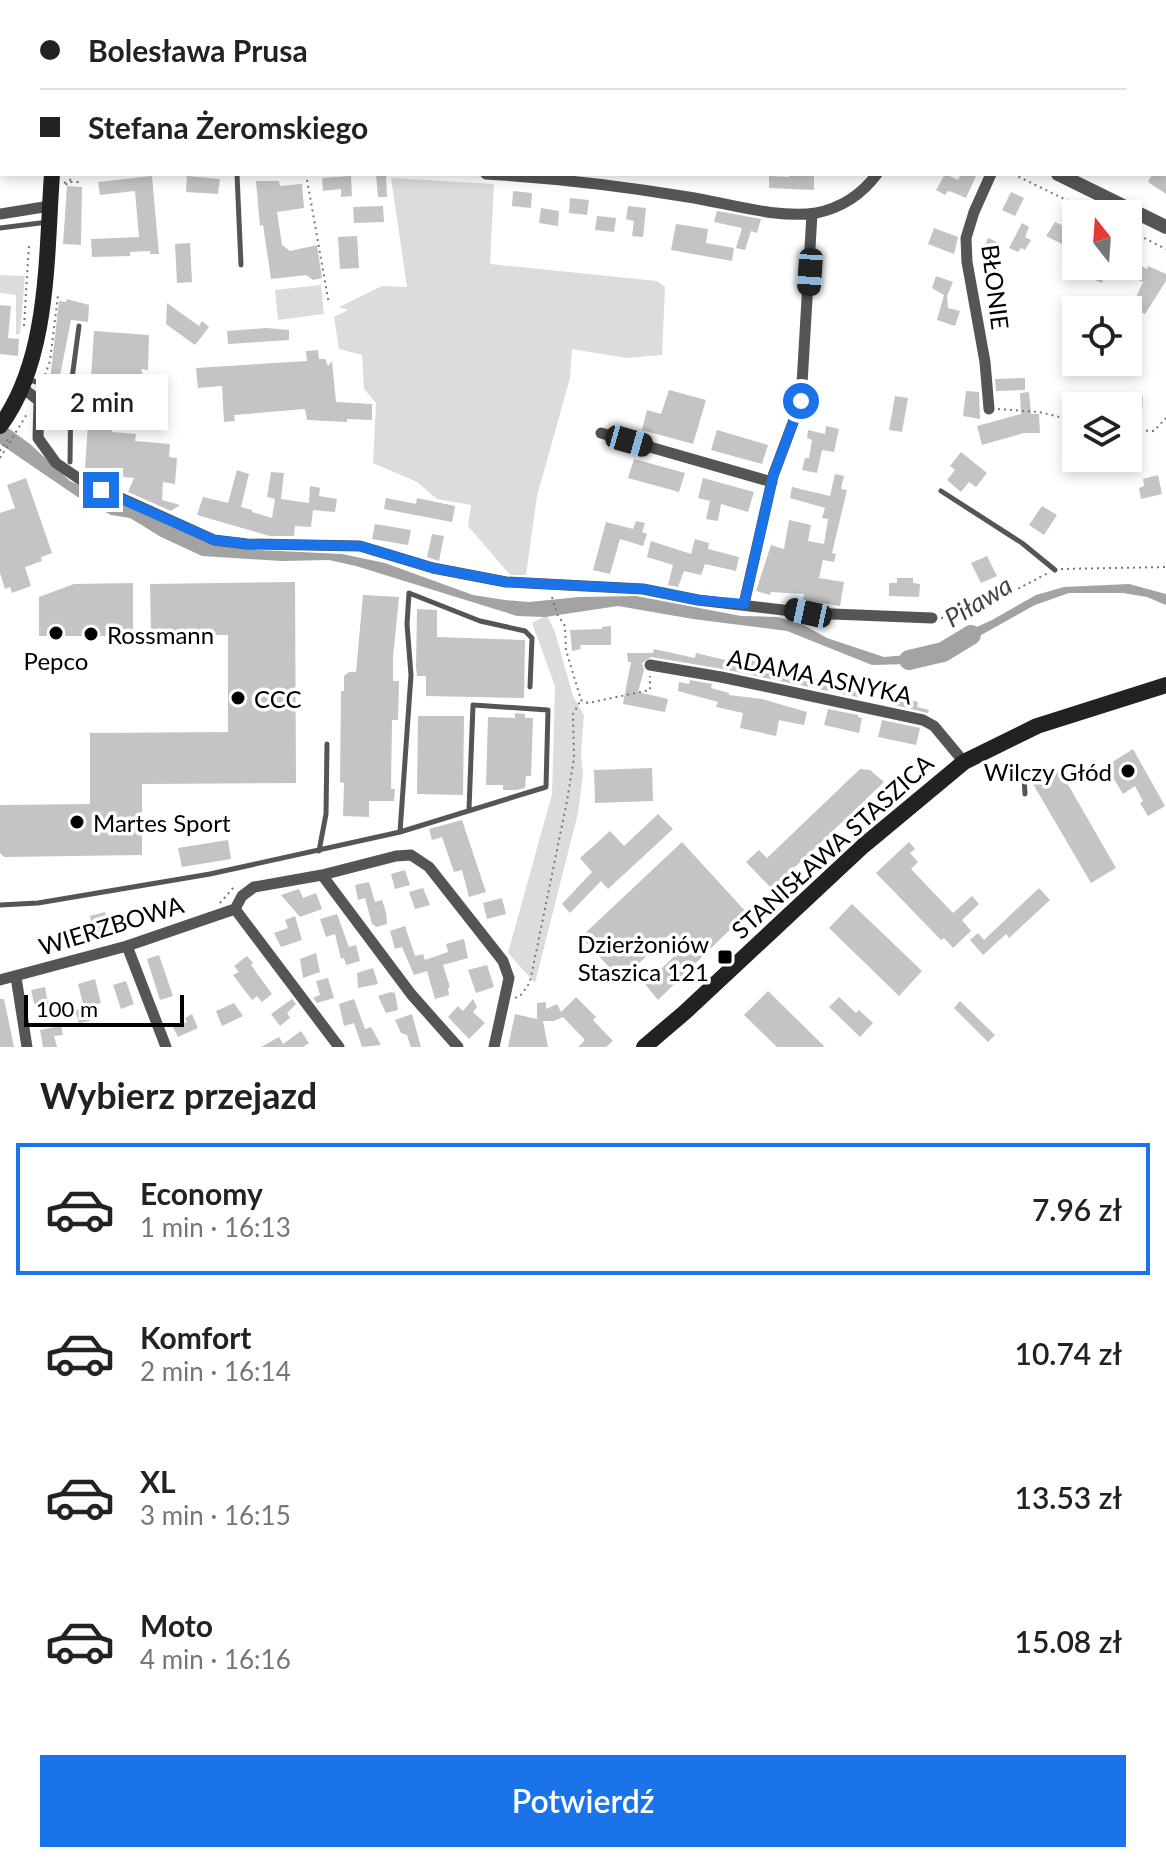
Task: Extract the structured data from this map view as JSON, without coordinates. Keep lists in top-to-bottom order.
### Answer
{
  "streets": {
    "main road": ["STANISŁAWA STASZICA"],
    "street": ["BŁONIE", "ADAMA ASNYKA", "WIERZBOWA"]
  },
  "crossings": [
    ["ADAMA ASNYKA", "STANISŁAWA STASZICA"]
  ],
  "water": ["Piława"],
  "places": {
    "other": [
      "Pepco",
      "Rossmann",
      "CCC",
      "Wilczy Głód",
      "Martes Sport"
    ],
    "transit": ["Dzierżoniów Staszica 121"]
  },
  "scale_bar": "100 m",
  "north": "top",
  "page": {
    "banner": ["Bolesława Prusa", "Stefana Żeromskiego"],
    "bubble": "2 min",
    "scale": "100 m",
    "heading": "Wybierz przejazd",
    "list": [
      {
        "name": "Economy",
        "note": "1 min · 16:13",
        "value": "7.96 zł"
      },
      {
        "name": "Komfort",
        "note": "2 min · 16:14",
        "value": "10.74 zł"
      },
      {
        "name": "XL",
        "note": "3 min · 16:15",
        "value": "13.53 zł"
      },
      {
        "name": "Moto",
        "note": "4 min · 16:16",
        "value": "15.08 zł"
      }
    ],
    "buttons": "Potwierdź"
  }
}
